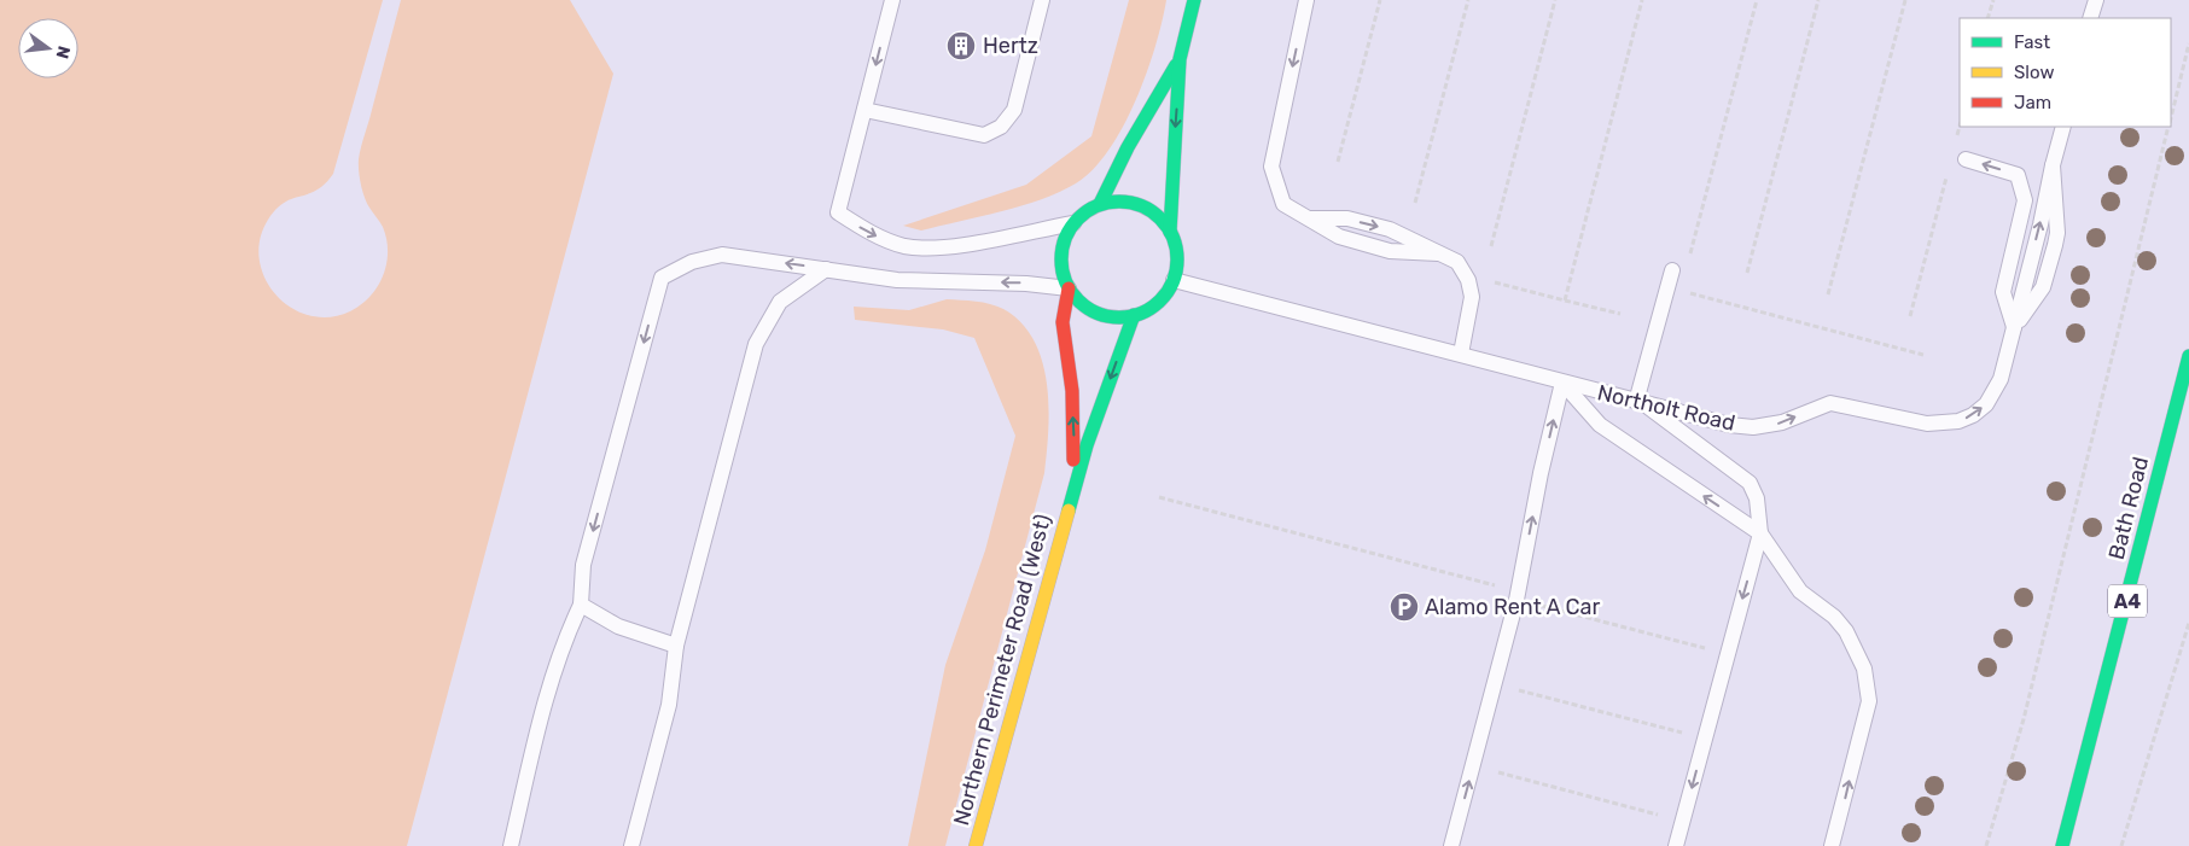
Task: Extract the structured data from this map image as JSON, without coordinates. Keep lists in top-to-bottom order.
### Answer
{
  "streets": {
    "main road": ["Bath Road", "A4", "Northern Perimeter Road (West)"],
    "lane": ["Northolt Road"]
  },
  "crossings": [
    ["Northolt Road", "Northern Perimeter Road (West)"]
  ],
  "places": {
    "building": ["Hertz"],
    "parking": ["Alamo Rent A Car"]
  },
  "legend": ["Fast", "Slow", "Jam"],
  "north": "right"
}
